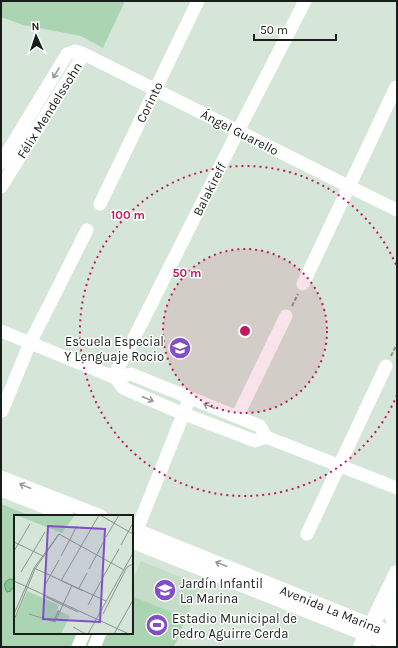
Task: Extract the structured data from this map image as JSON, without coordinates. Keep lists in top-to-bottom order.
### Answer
{
  "streets": {
    "street": [
      "Corinto",
      "Félix Mendelssohn",
      "Ángel Guarello",
      "Balakireff",
      "Avenida La Marina"
    ]
  },
  "crossings": [
    ["Corinto", "Ángel Guarello"],
    ["Félix Mendelssohn", "Ángel Guarello"],
    ["Ángel Guarello", "Balakireff"]
  ],
  "places": {
    "school or university": ["Escuela Especial Y Lenguaje Rocio", "Jardín Infantil La Marina"],
    "sports": ["Estadio Municipal de Pedro Aguirre Cerda"]
  },
  "scale_bar": "50 m",
  "north": "top",
  "rings": ["100 m", "50 m"]
}
